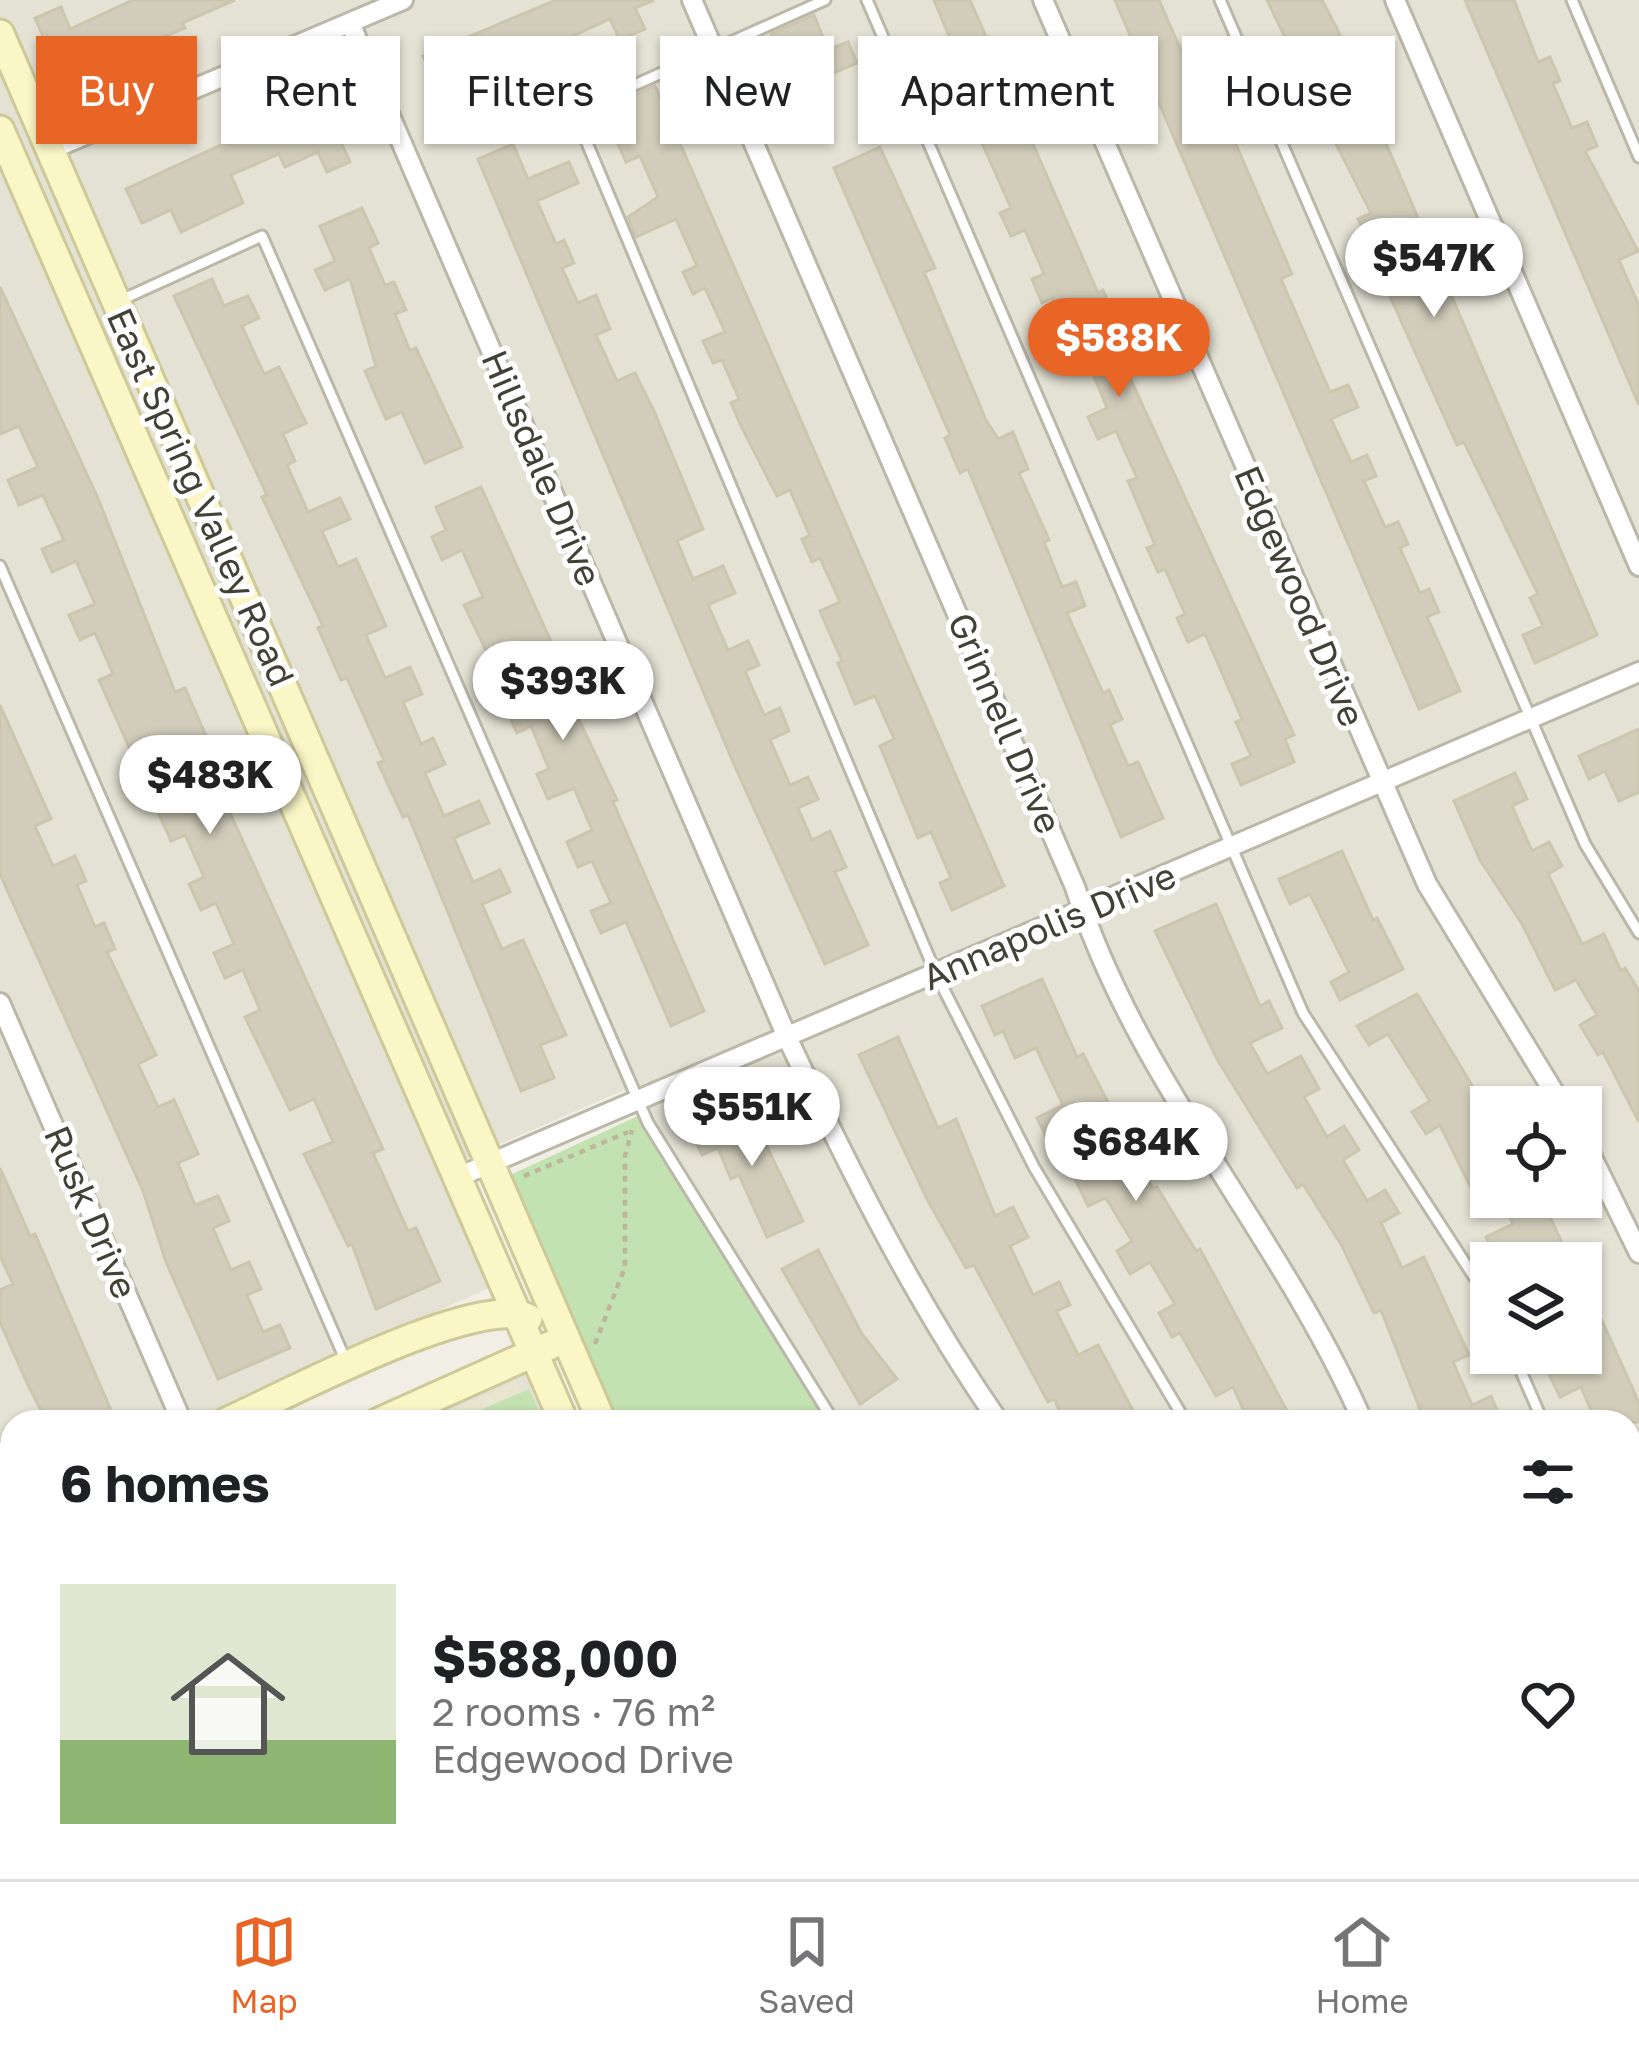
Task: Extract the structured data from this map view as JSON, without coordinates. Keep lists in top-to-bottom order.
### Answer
{
  "streets": {
    "street": [
      "Hillsdale Drive",
      "East Spring Valley Road",
      "Edgewood Drive",
      "Grinnell Drive",
      "Annapolis Drive",
      "Rusk Drive"
    ]
  },
  "crossings": [
    ["Hillsdale Drive", "Annapolis Drive"],
    ["East Spring Valley Road", "Annapolis Drive"],
    ["Edgewood Drive", "Annapolis Drive"],
    ["Grinnell Drive", "Annapolis Drive"]
  ],
  "page": {
    "chip": [
      "Buy",
      "Rent",
      "Filters",
      "New",
      "Apartment",
      "House"
    ],
    "price": [
      "$547K",
      "$588K",
      "$393K",
      "$483K",
      "$551K",
      "$684K"
    ],
    "heading": "6 homes",
    "list": [
      {
        "name": "$588,000",
        "note": "2 rooms · 76 m² · Edgewood Drive"
      }
    ],
    "tabs": ["Map", "Saved", "Home"]
  }
}
